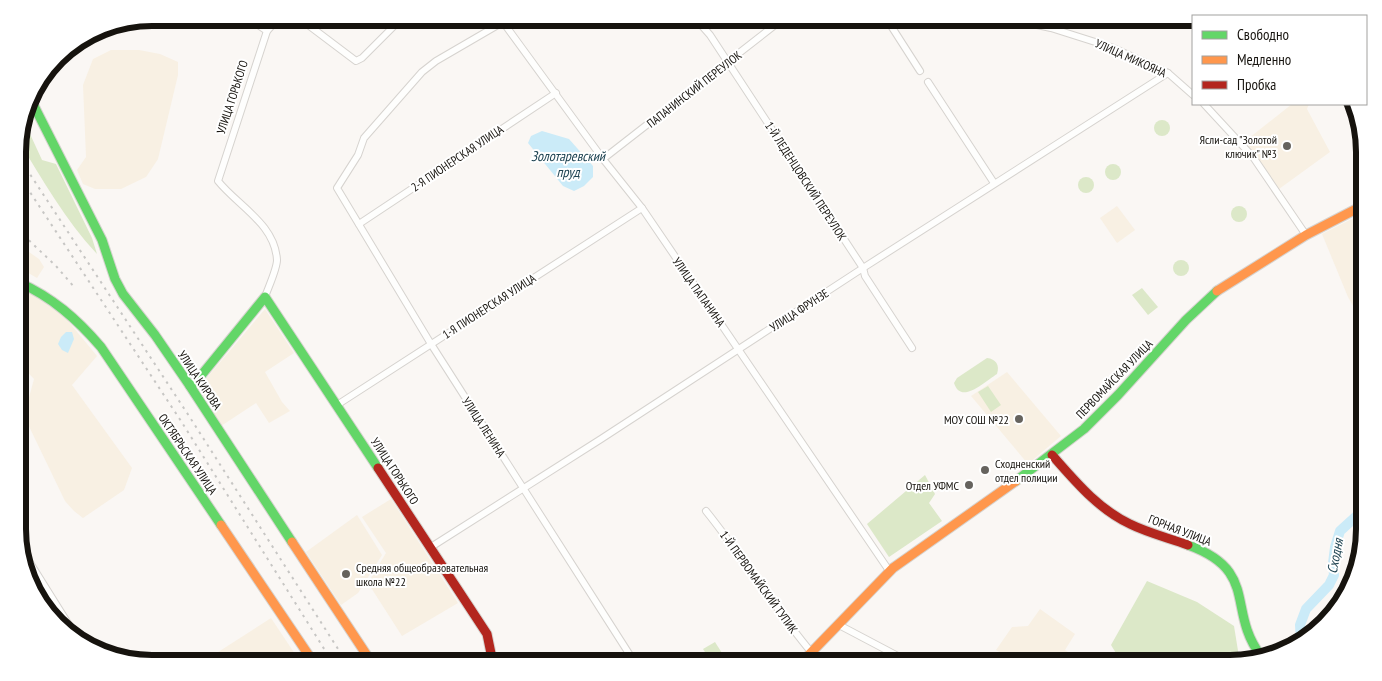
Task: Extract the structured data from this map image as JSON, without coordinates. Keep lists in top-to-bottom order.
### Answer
{
  "streets": {
    "street": [
      "УЛИЦА МИКОЯНА",
      "ПАПАНИНСКИЙ ПЕРЕУЛОК",
      "УЛИЦА ГОРЬКОГО",
      "2-Я ПИОНЕРСКАЯ УЛИЦА",
      "1-Й ЛЕДЕНЦОВСКИЙ ПЕРЕУЛОК",
      "УЛИЦА ПАПАНИНА",
      "1-Я ПИОНЕРСКАЯ УЛИЦА",
      "УЛИЦА ФРУНЗЕ",
      "ПЕРВОМАЙСКАЯ УЛИЦА",
      "УЛИЦА КИРОВА",
      "УЛИЦА ЛЕНИНА",
      "ОКТЯБРЬСКАЯ УЛИЦА",
      "ГОРНАЯ УЛИЦА",
      "1-Й ПЕРВОМАЙСКИЙ ТУПИК"
    ]
  },
  "crossings": [
    ["УЛИЦА МИКОЯНА", "УЛИЦА ФРУНЗЕ"],
    ["ПАПАНИНСКИЙ ПЕРЕУЛОК", "1-Й ЛЕДЕНЦОВСКИЙ ПЕРЕУЛОК"],
    ["ПАПАНИНСКИЙ ПЕРЕУЛОК", "УЛИЦА ПАПАНИНА"],
    ["УЛИЦА ГОРЬКОГО", "1-Я ПИОНЕРСКАЯ УЛИЦА"],
    ["УЛИЦА ГОРЬКОГО", "УЛИЦА ФРУНЗЕ"],
    ["УЛИЦА ГОРЬКОГО", "УЛИЦА КИРОВА"],
    ["2-Я ПИОНЕРСКАЯ УЛИЦА", "УЛИЦА ПАПАНИНА"],
    ["2-Я ПИОНЕРСКАЯ УЛИЦА", "УЛИЦА ЛЕНИНА"],
    ["1-Й ЛЕДЕНЦОВСКИЙ ПЕРЕУЛОК", "УЛИЦА ФРУНЗЕ"],
    ["УЛИЦА ПАПАНИНА", "1-Я ПИОНЕРСКАЯ УЛИЦА"],
    ["УЛИЦА ПАПАНИНА", "УЛИЦА ФРУНЗЕ"],
    ["УЛИЦА ПАПАНИНА", "ПЕРВОМАЙСКАЯ УЛИЦА"],
    ["1-Я ПИОНЕРСКАЯ УЛИЦА", "УЛИЦА ЛЕНИНА"],
    ["УЛИЦА ФРУНЗЕ", "УЛИЦА ЛЕНИНА"],
    ["ПЕРВОМАЙСКАЯ УЛИЦА", "ГОРНАЯ УЛИЦА"],
    ["ПЕРВОМАЙСКАЯ УЛИЦА", "1-Й ПЕРВОМАЙСКИЙ ТУПИК"]
  ],
  "water": ["Золотаревский пруд", "Сходня"],
  "places": [
    "Ясли-сад \"Золотой ключик\" №3",
    "МОУ СОШ №22",
    "Сходненский отдел полиции",
    "Отдел УФМС",
    "Средняя общеобразовательная школа №22"
  ],
  "legend": ["Свободно", "Медленно", "Пробка"]
}
